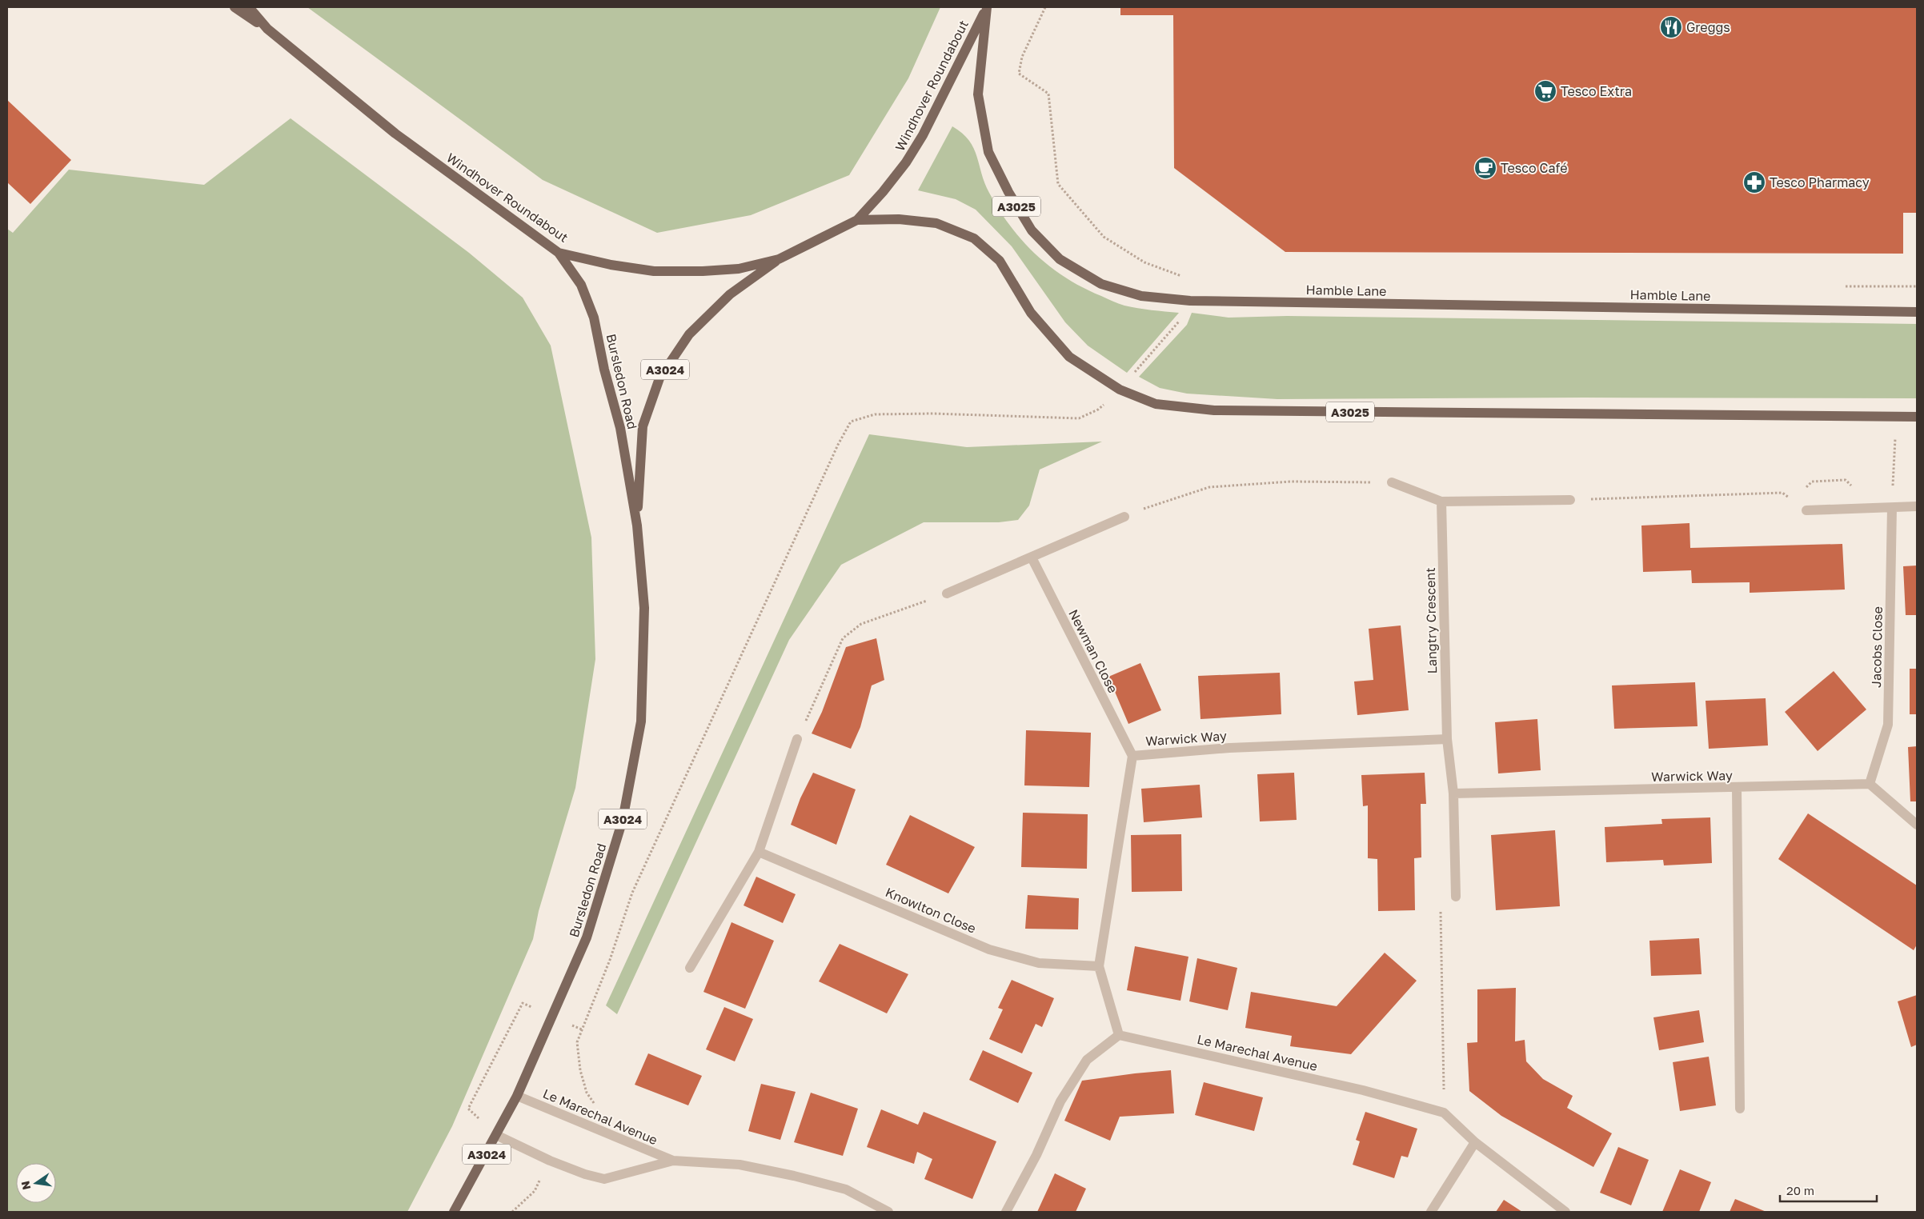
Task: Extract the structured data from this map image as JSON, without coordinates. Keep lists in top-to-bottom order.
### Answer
{
  "streets": {
    "main road": [
      "Windhover Roundabout",
      "A3025",
      "Hamble Lane",
      "A3024",
      "Bursledon Road"
    ],
    "street": [
      "Langtry Crescent",
      "Jacobs Close",
      "Newman Close",
      "Warwick Way",
      "Knowlton Close",
      "Le Marechal Avenue"
    ]
  },
  "crossings": [
    ["Windhover Roundabout", "A3025"],
    ["Windhover Roundabout", "Hamble Lane"],
    ["Windhover Roundabout", "Bursledon Road"],
    ["Bursledon Road", "Le Marechal Avenue"],
    ["Langtry Crescent", "Warwick Way"],
    ["Jacobs Close", "Warwick Way"],
    ["Newman Close", "Warwick Way"],
    ["Warwick Way", "Knowlton Close"],
    ["Warwick Way", "Le Marechal Avenue"]
  ],
  "places": {
    "restaurant": ["Greggs"],
    "supermarket": ["Tesco Extra"],
    "cafe": ["Tesco Café"],
    "pharmacy": ["Tesco Pharmacy"]
  },
  "scale_bar": "20 m",
  "north": "left"
}
